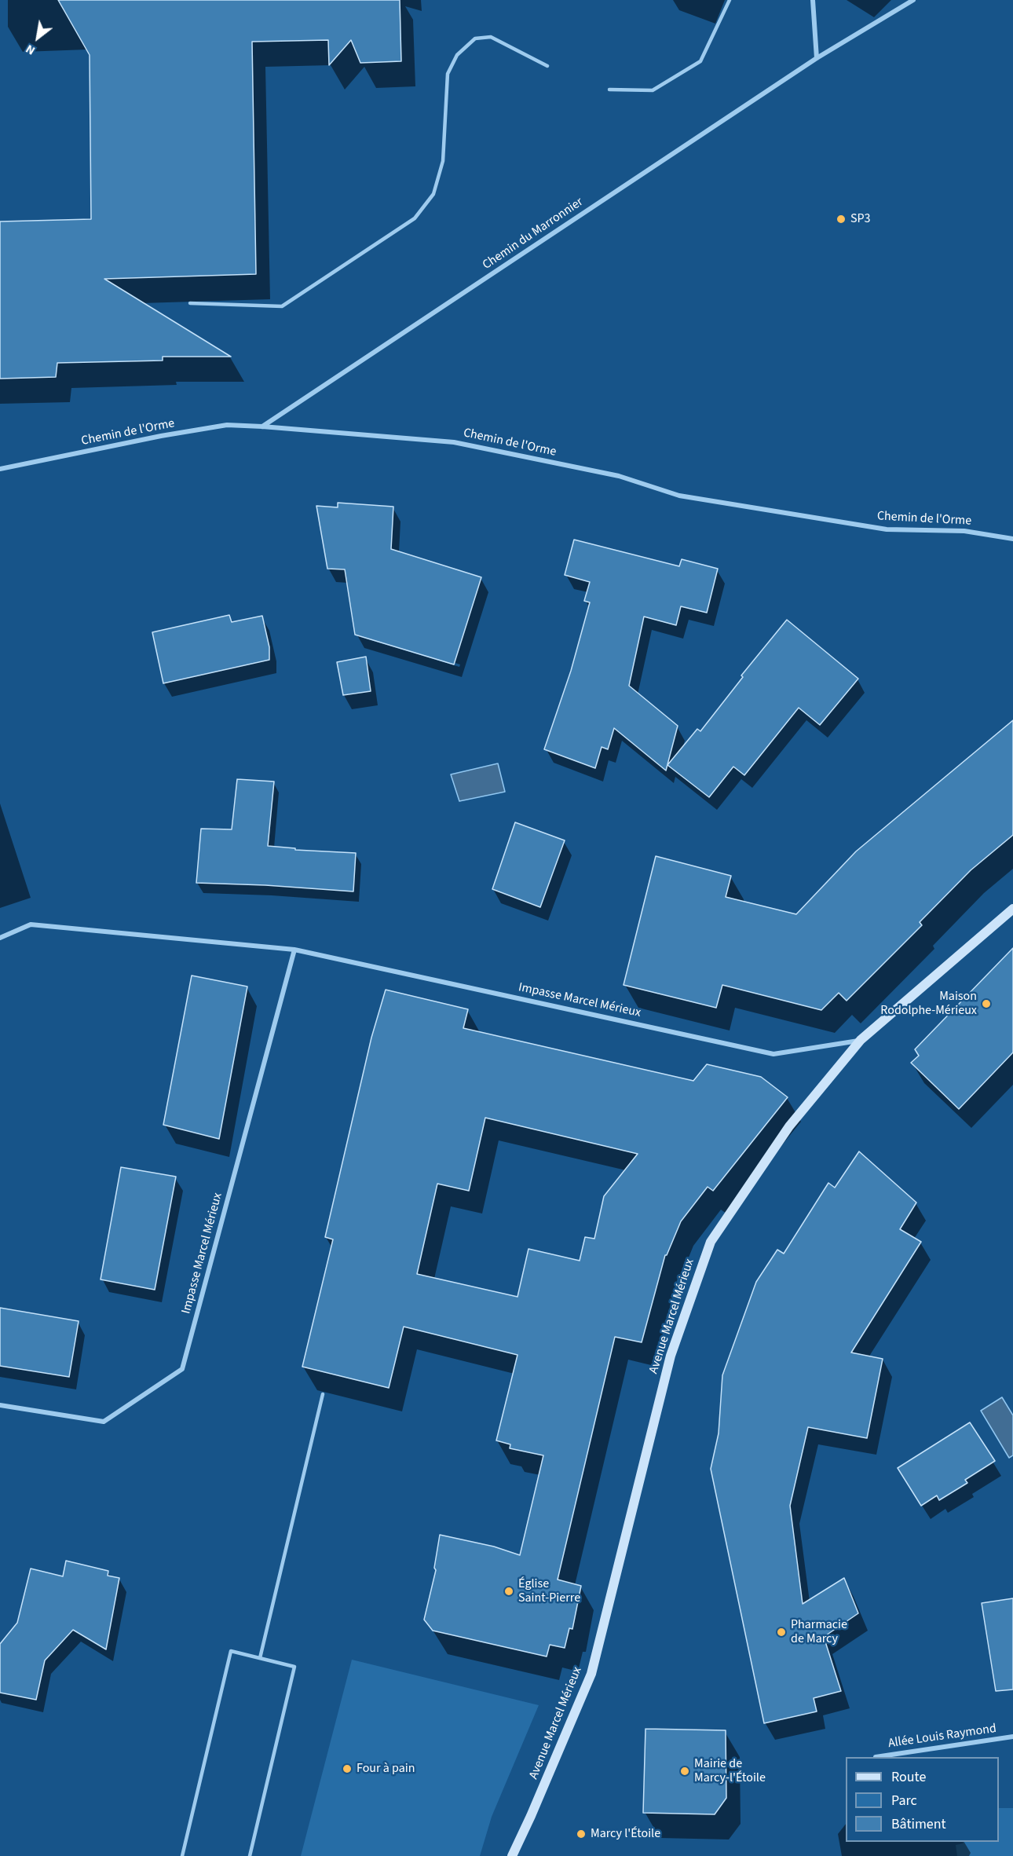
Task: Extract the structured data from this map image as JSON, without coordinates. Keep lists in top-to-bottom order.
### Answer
{
  "streets": {
    "main road": ["Avenue Marcel Mérieux"],
    "street": [
      "Chemin du Marronnier",
      "Chemin de l'Orme",
      "Impasse Marcel Mérieux",
      "Allée Louis Raymond"
    ]
  },
  "crossings": [
    ["Chemin du Marronnier", "Chemin de l'Orme"],
    ["Impasse Marcel Mérieux", "Avenue Marcel Mérieux"]
  ],
  "places": [
    "SP3",
    "Maison Rodolphe-Mérieux",
    "Église Saint-Pierre",
    "Pharmacie de Marcy",
    "Four à pain",
    "Mairie de Marcy-l'Étoile",
    "Marcy l'Étoile"
  ],
  "legend": ["Route", "Parc", "Bâtiment"],
  "north": "bottom left"
}
